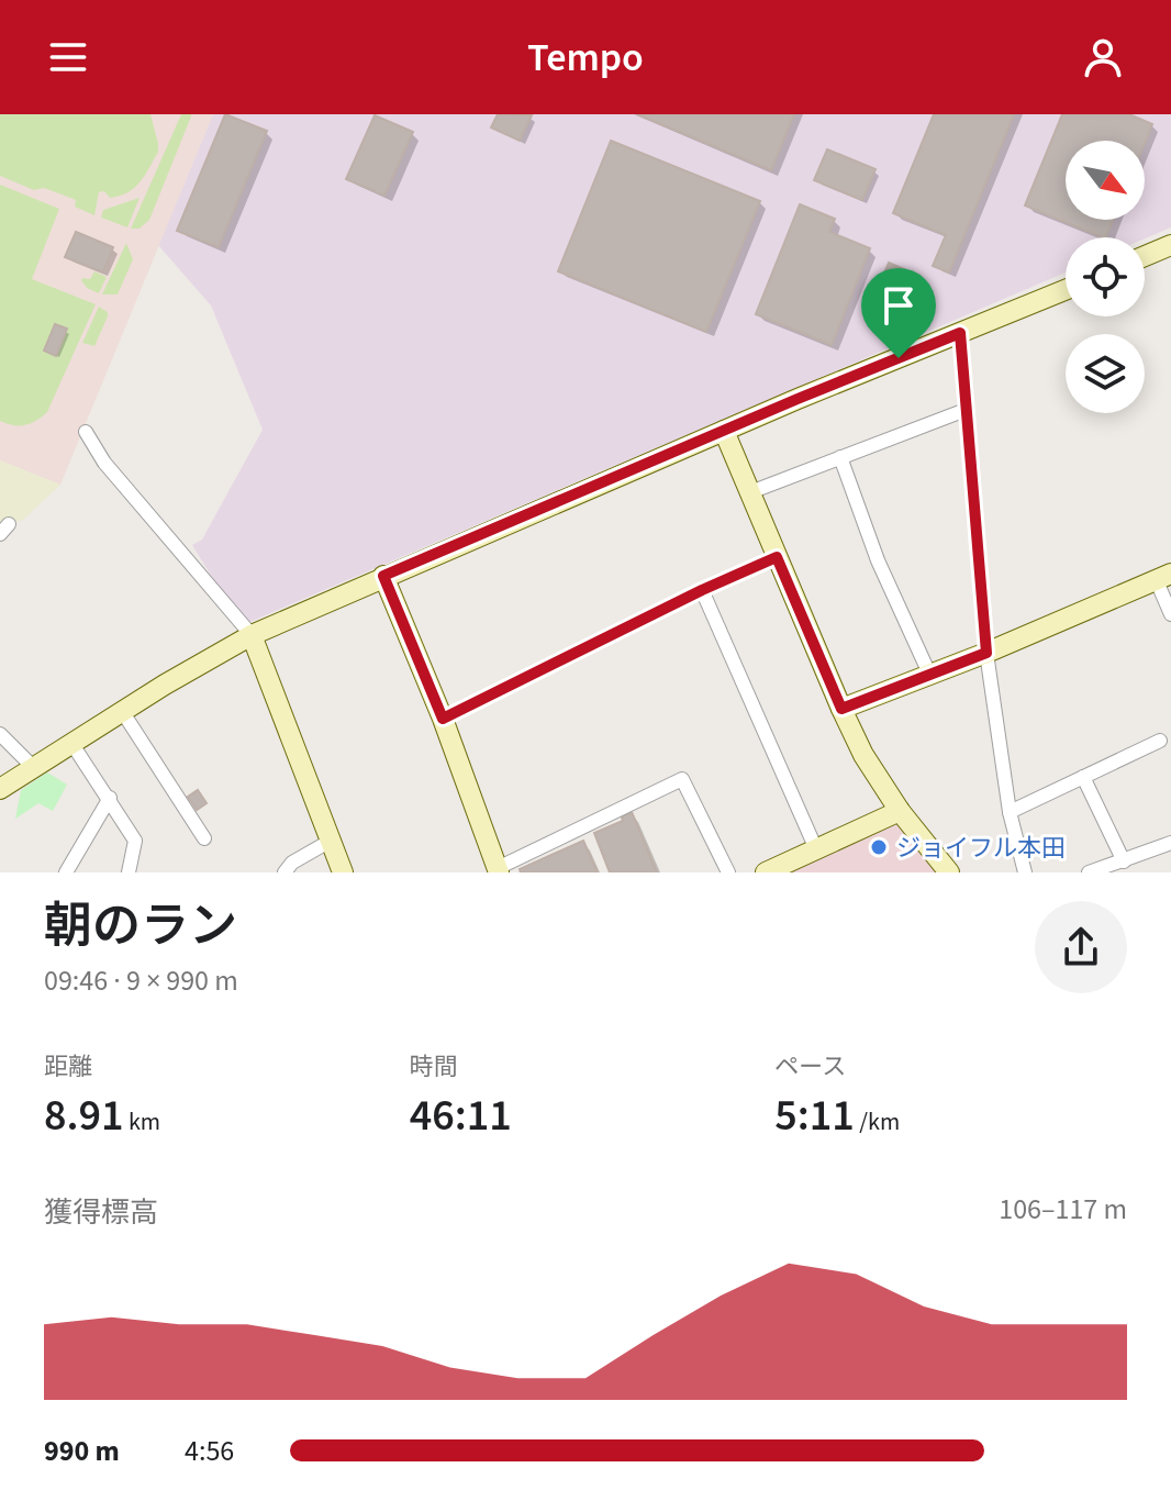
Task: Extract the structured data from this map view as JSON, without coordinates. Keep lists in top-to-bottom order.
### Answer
{
  "places": ["ジョイフル本田"],
  "north": "bottom right",
  "page": {
    "header": "Tempo",
    "heading": ["朝のラン", "09:46 · 9 × 990 m"],
    "stats": [
      ["距離", "8.91 km"],
      ["時間", "46:11"],
      ["ペース", "5:11 /km"]
    ],
    "chart": ["獲得標高", "106–117 m"],
    "list": [
      {
        "name": "990 m",
        "note": "4:56"
      }
    ]
  }
}
